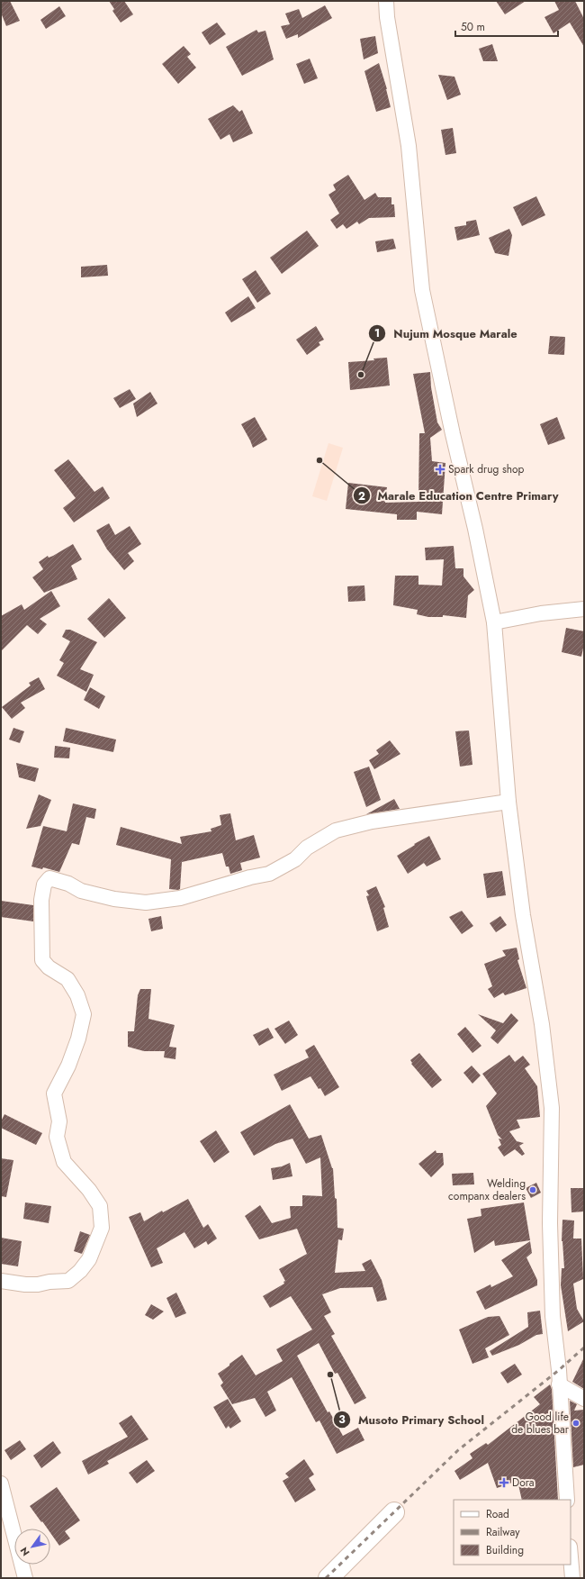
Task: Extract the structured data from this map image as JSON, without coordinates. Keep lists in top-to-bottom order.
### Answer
{
  "places": {
    "other": [
      "Nujum Mosque Marale",
      "Marale Education Centre Primary",
      "Welding companx dealers",
      "Musoto Primary School",
      "Good life de blues bar"
    ],
    "health": ["Spark drug shop", "Dora"]
  },
  "legend": ["Road", "Railway", "Building"],
  "scale_bar": "50 m",
  "north": "bottom left"
}
